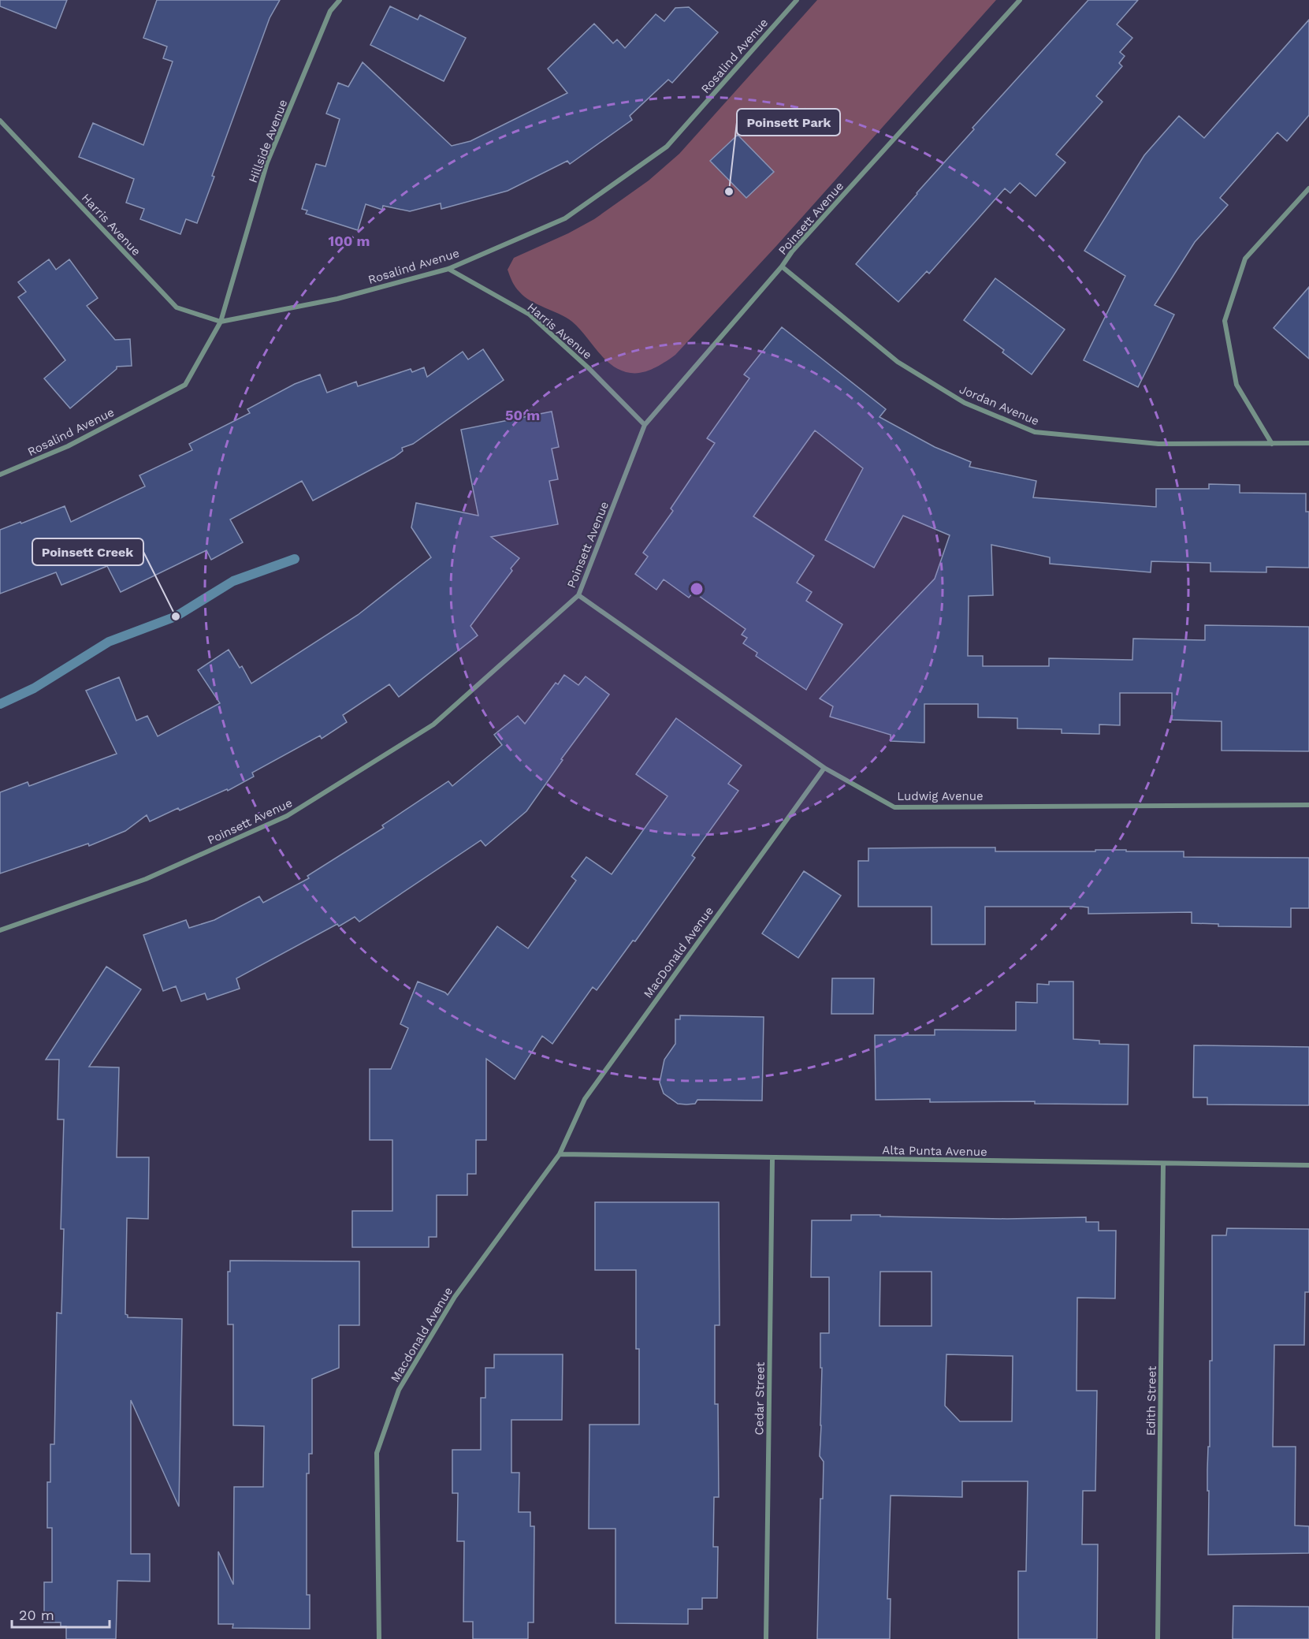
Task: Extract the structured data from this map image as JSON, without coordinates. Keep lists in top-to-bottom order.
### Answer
{
  "streets": {
    "street": [
      "Rosalind Avenue",
      "Hillside Avenue",
      "Poinsett Avenue",
      "Harris Avenue",
      "Jordan Avenue",
      "Ludwig Avenue",
      "MacDonald Avenue",
      "Alta Punta Avenue",
      "Macdonald Avenue",
      "Cedar Street",
      "Edith Street"
    ]
  },
  "crossings": [
    ["Rosalind Avenue", "Hillside Avenue"],
    ["Rosalind Avenue", "Harris Avenue"],
    ["Hillside Avenue", "Harris Avenue"],
    ["Poinsett Avenue", "Harris Avenue"],
    ["Poinsett Avenue", "Jordan Avenue"],
    ["Poinsett Avenue", "Ludwig Avenue"],
    ["Ludwig Avenue", "MacDonald Avenue"],
    ["MacDonald Avenue", "Alta Punta Avenue"],
    ["MacDonald Avenue", "Macdonald Avenue"],
    ["Alta Punta Avenue", "Macdonald Avenue"],
    ["Alta Punta Avenue", "Cedar Street"],
    ["Alta Punta Avenue", "Edith Street"]
  ],
  "places": ["Poinsett Park", "Poinsett Creek"],
  "scale_bar": "20 m",
  "rings": ["100 m", "50 m"]
}
